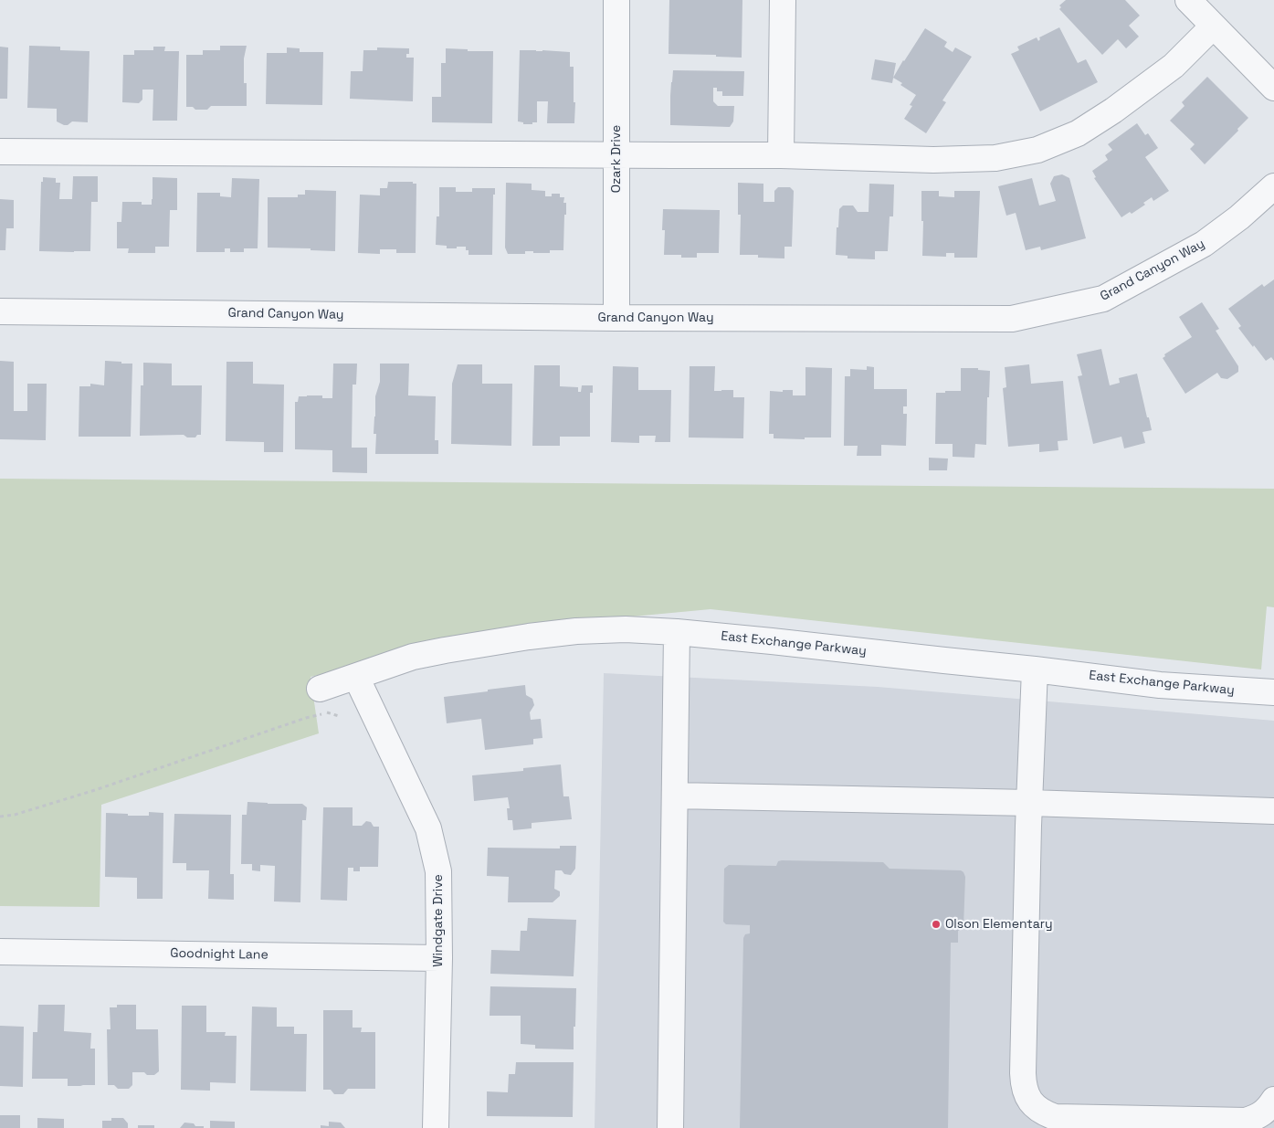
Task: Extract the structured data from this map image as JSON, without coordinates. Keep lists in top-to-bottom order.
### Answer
{
  "streets": {
    "street": [
      "Ozark Drive",
      "Grand Canyon Way",
      "East Exchange Parkway",
      "Windgate Drive",
      "Goodnight Lane"
    ]
  },
  "crossings": [
    ["Ozark Drive", "Grand Canyon Way"],
    ["East Exchange Parkway", "Windgate Drive"],
    ["Windgate Drive", "Goodnight Lane"]
  ],
  "places": ["Olson Elementary"]
}
